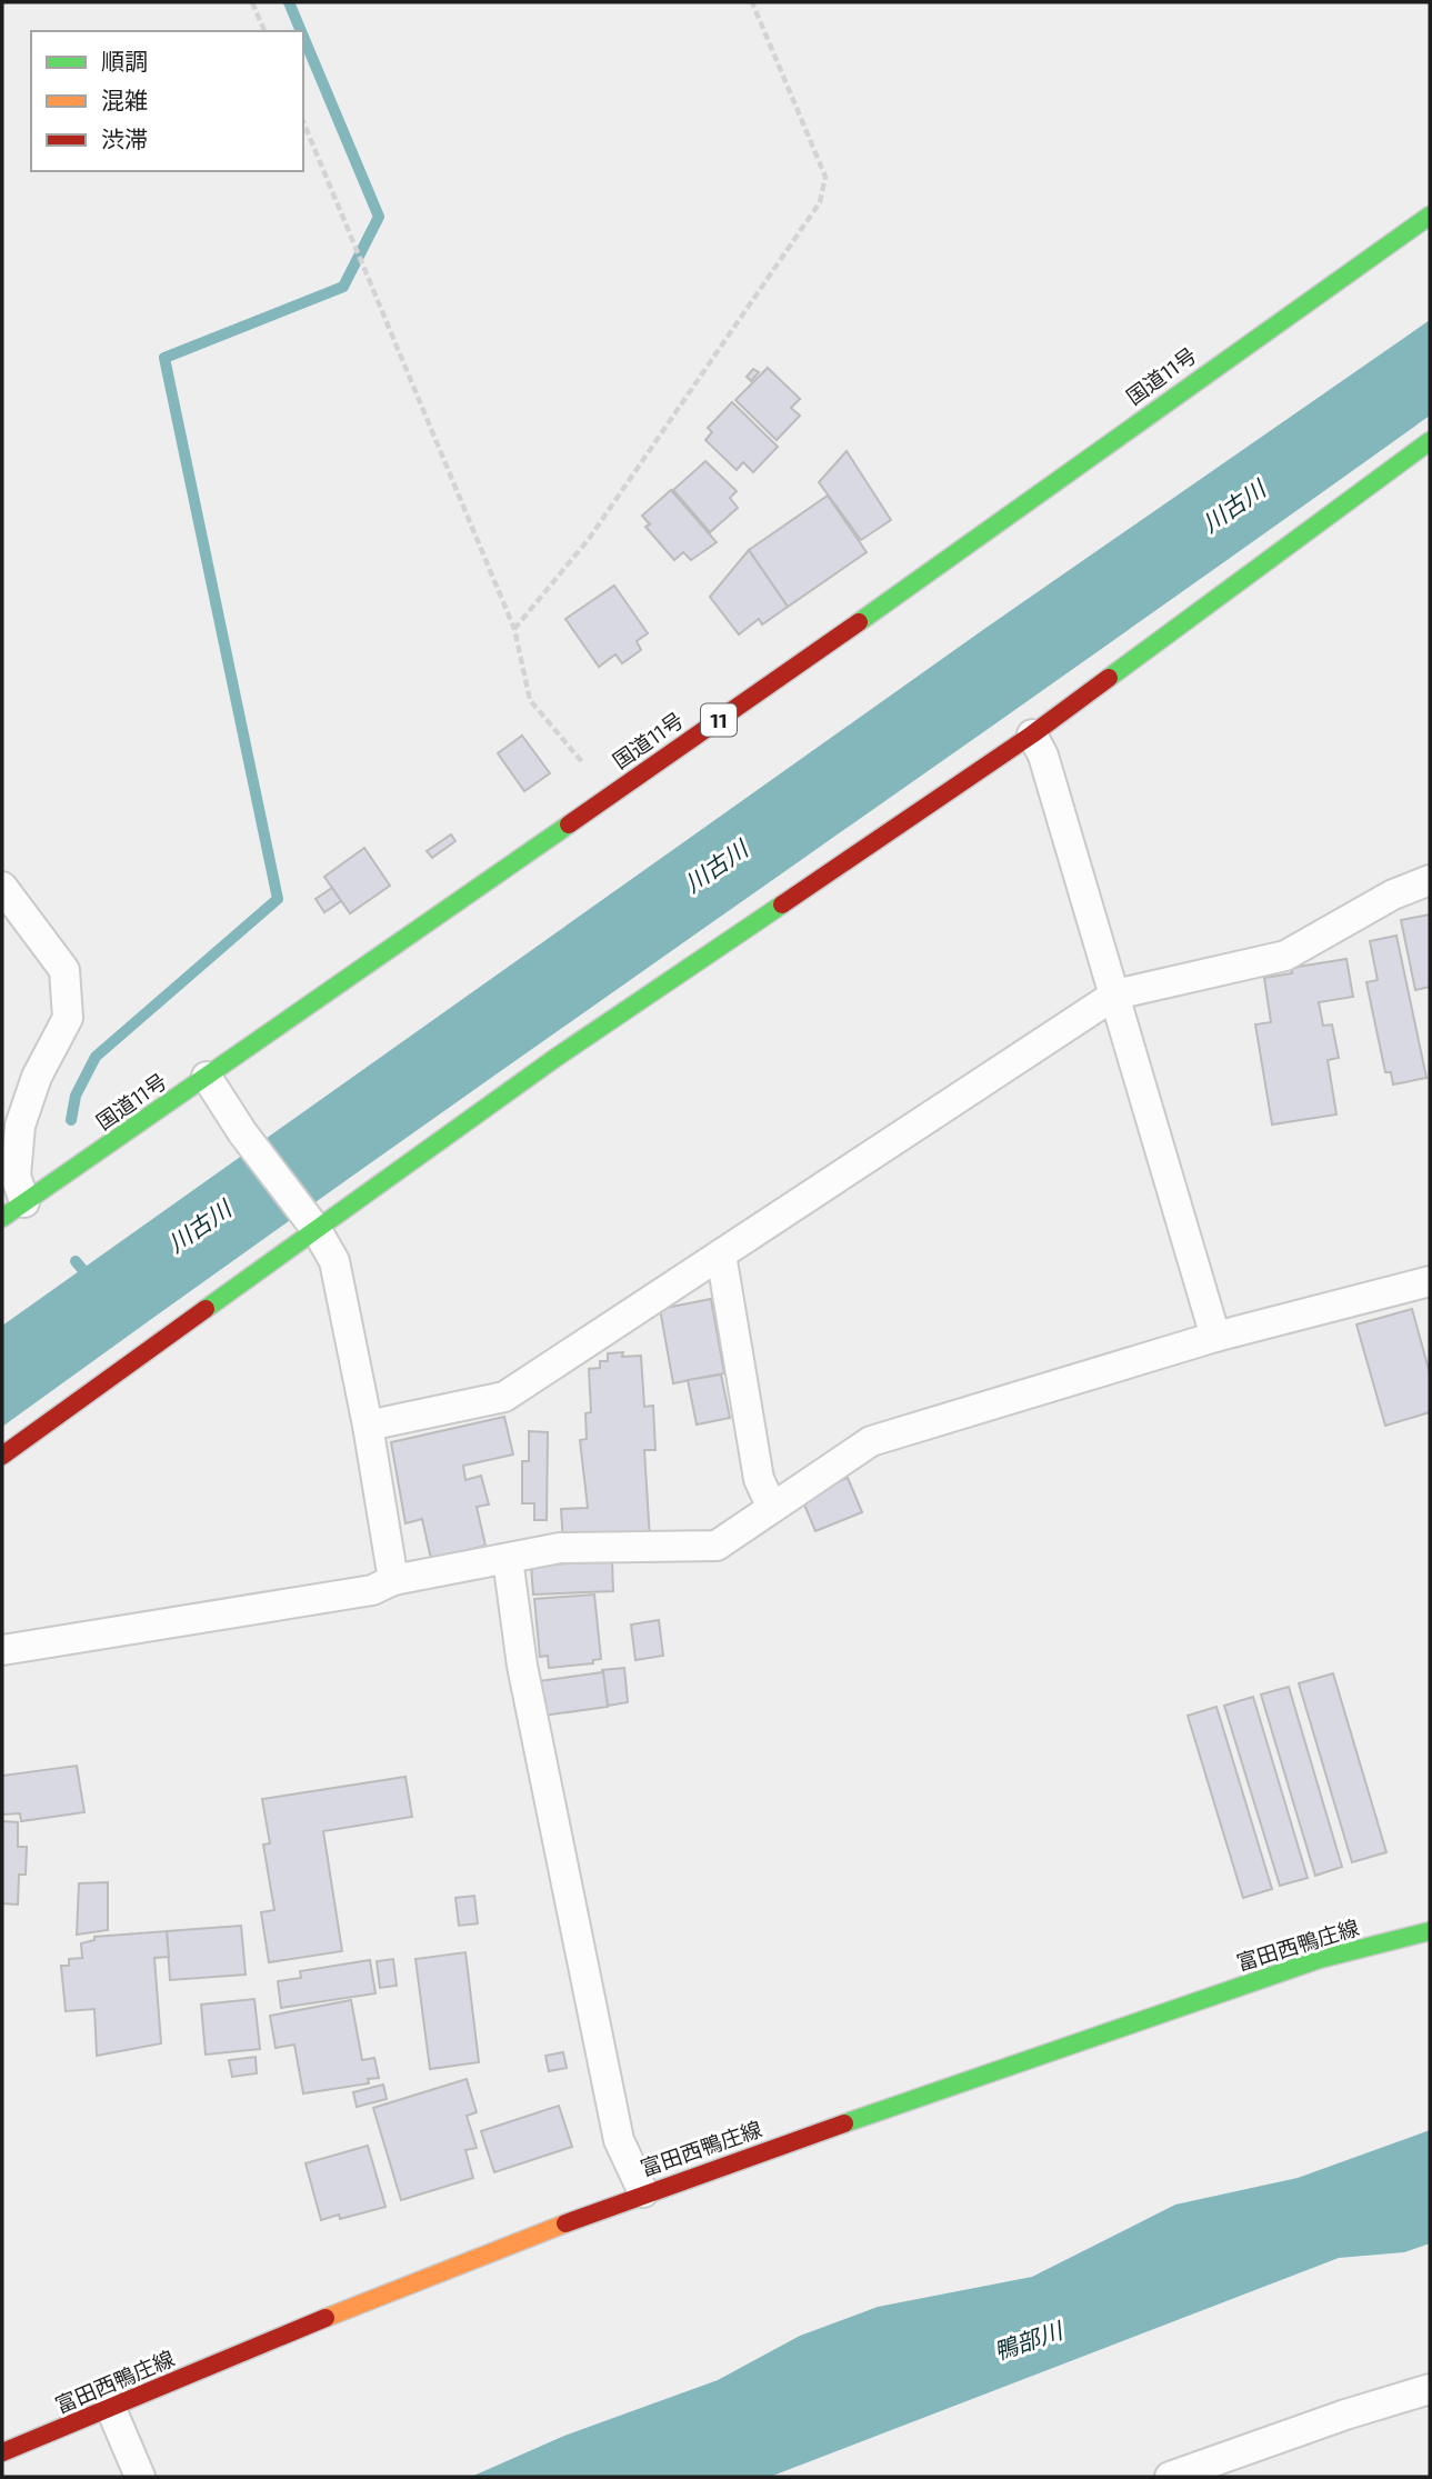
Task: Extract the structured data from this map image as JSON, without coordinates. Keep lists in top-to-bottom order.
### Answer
{
  "streets": {
    "main road": ["国道11号", "11", "富田西鴨庄線"]
  },
  "water": ["川古川", "鴨部川"],
  "legend": ["順調", "混雑", "渋滞"]
}
